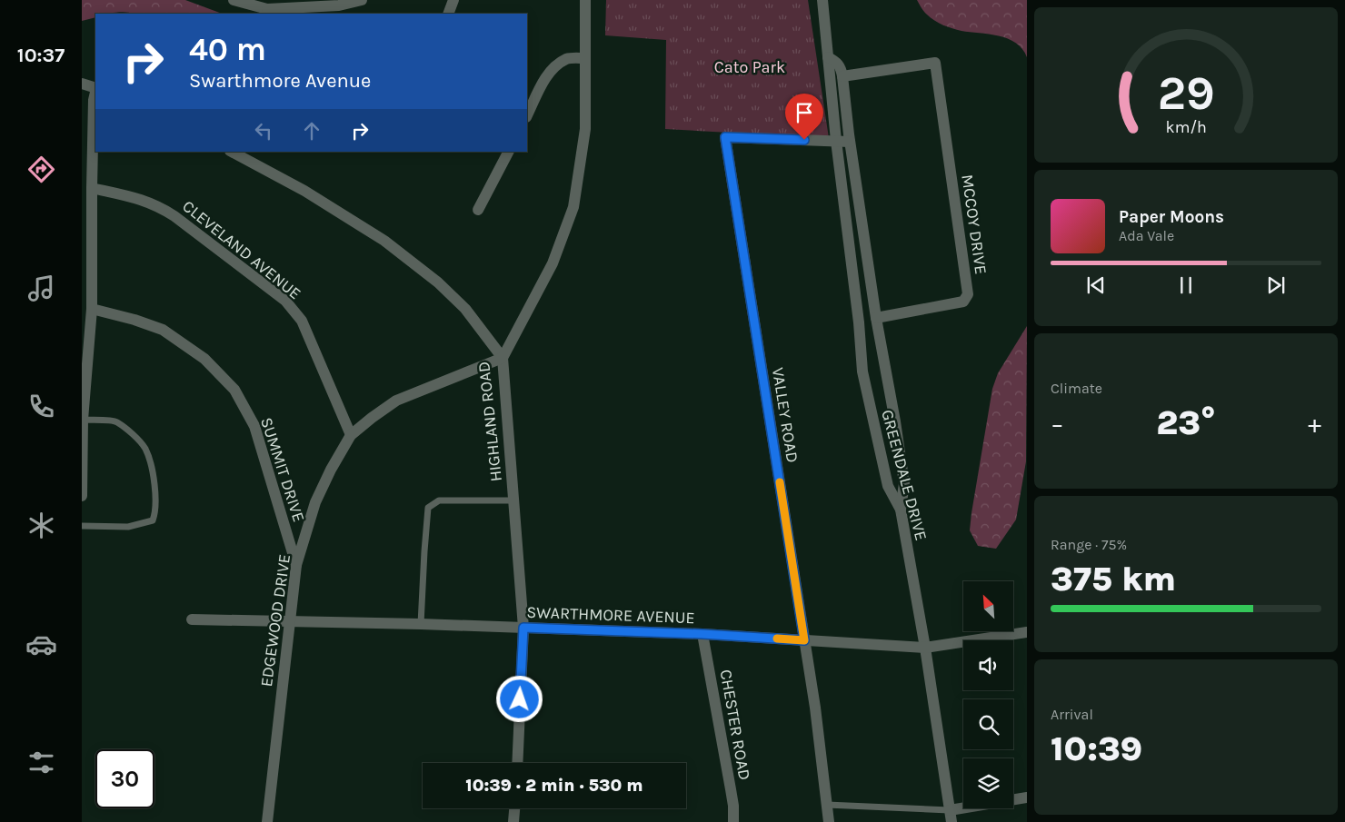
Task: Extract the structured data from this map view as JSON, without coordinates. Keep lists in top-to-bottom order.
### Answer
{
  "streets": {
    "street": [
      "MCCOY DRIVE",
      "CLEVELAND AVENUE",
      "VALLEY ROAD",
      "HIGHLAND ROAD",
      "SUMMIT DRIVE",
      "GREENDALE DRIVE",
      "SWARTHMORE AVENUE",
      "EDGEWOOD DRIVE",
      "CHESTER ROAD"
    ]
  },
  "crossings": [
    ["CLEVELAND AVENUE", "EDGEWOOD DRIVE"],
    ["VALLEY ROAD", "GREENDALE DRIVE"],
    ["VALLEY ROAD", "SWARTHMORE AVENUE"],
    ["HIGHLAND ROAD", "SWARTHMORE AVENUE"],
    ["HIGHLAND ROAD", "EDGEWOOD DRIVE"],
    ["SUMMIT DRIVE", "EDGEWOOD DRIVE"],
    ["GREENDALE DRIVE", "SWARTHMORE AVENUE"],
    ["SWARTHMORE AVENUE", "EDGEWOOD DRIVE"],
    ["SWARTHMORE AVENUE", "CHESTER ROAD"]
  ],
  "parks": ["Cato Park"],
  "north": "top left",
  "page": {
    "tabs": "10:37",
    "turn": ["40 m", "Swarthmore Avenue"],
    "song": ["Paper Moons", "Ada Vale"],
    "tile": [
      "Climate",
      ["Range · 75%", "375 km"],
      ["Arrival", "10:39"]
    ],
    "heat": ["−", "23°", "+"],
    "limit": "30",
    "trip": "10:39 · 2 min · 530 m",
    "gauge": ["29", "km/h"]
  }
}
